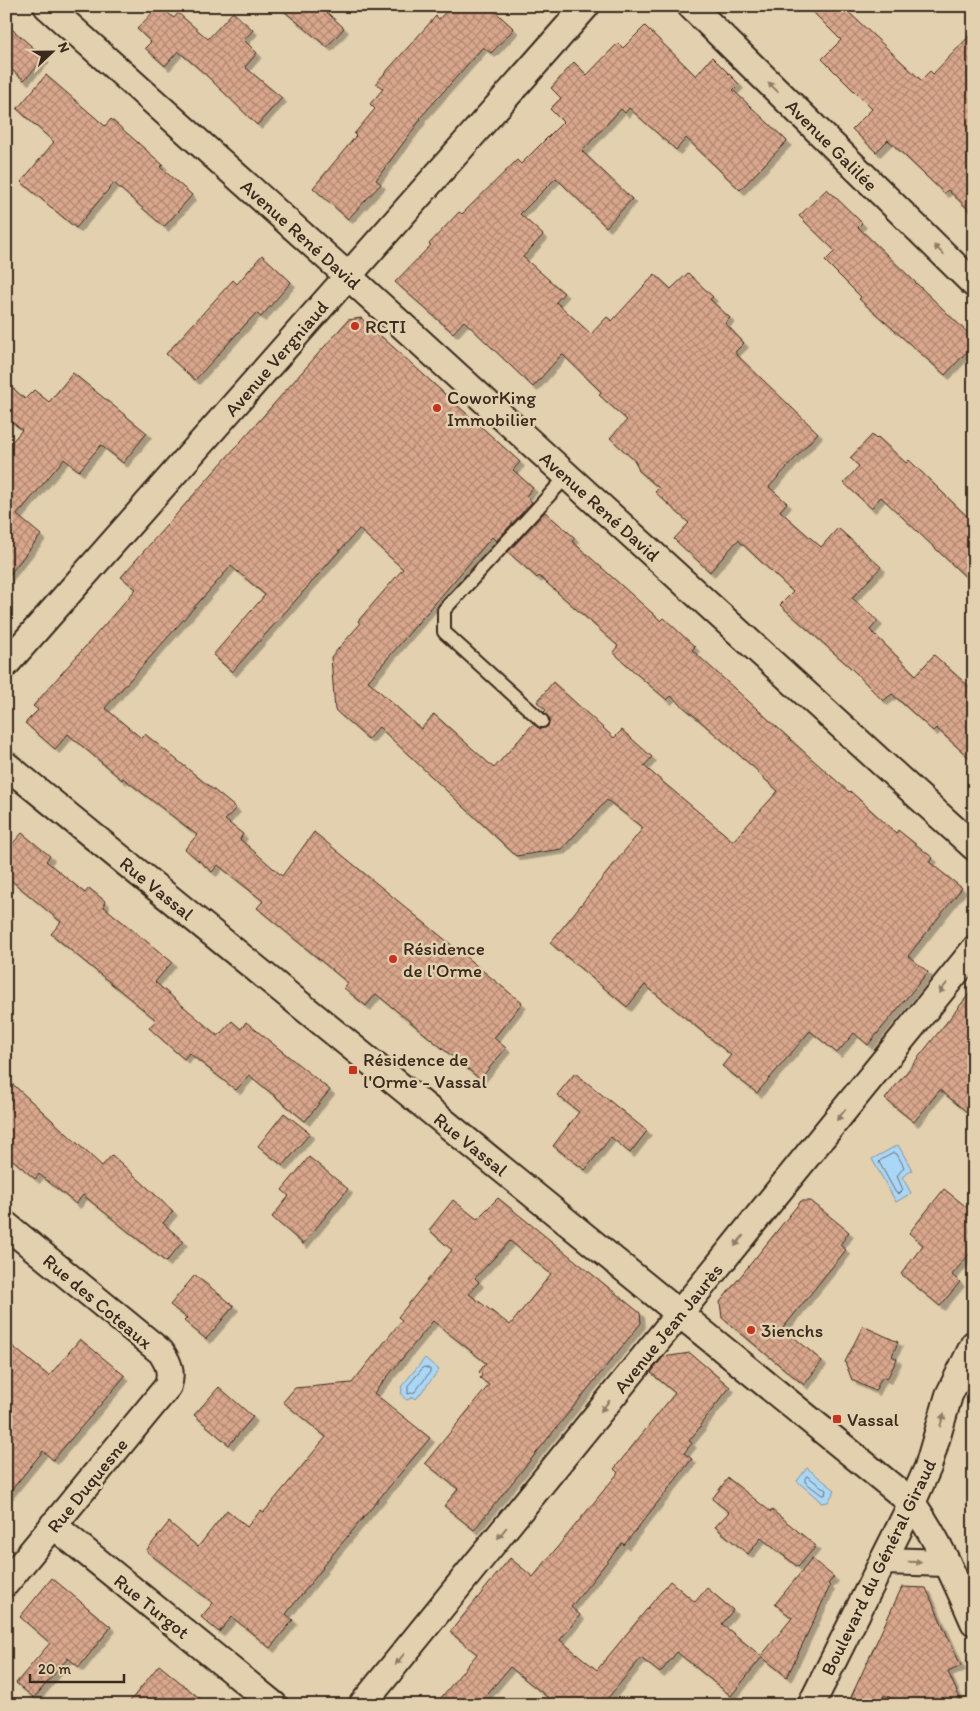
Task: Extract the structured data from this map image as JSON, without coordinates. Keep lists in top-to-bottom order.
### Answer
{
  "streets": {
    "street": [
      "Avenue Galilée",
      "Avenue René David",
      "Avenue Vergniaud",
      "Rue Vassal",
      "Rue des Coteaux",
      "Avenue Jean Jaurès",
      "Rue Duquesne",
      "Boulevard du Général Giraud",
      "Rue Turgot"
    ]
  },
  "crossings": [
    ["Avenue René David", "Avenue Vergniaud"],
    ["Rue Vassal", "Avenue Jean Jaurès"],
    ["Rue Vassal", "Boulevard du Général Giraud"],
    ["Rue des Coteaux", "Rue Duquesne"],
    ["Rue Duquesne", "Rue Turgot"]
  ],
  "one_way": ["Avenue Galilée", "Avenue Jean Jaurès", "Boulevard du Général Giraud"],
  "places": {
    "other": [
      "RCTI",
      "CoworKing Immobilier",
      "Résidence de l'Orme",
      "3ienchs"
    ],
    "transit": ["Résidence de l'Orme - Vassal", "Vassal"]
  },
  "scale_bar": "20 m",
  "north": "right"
}
